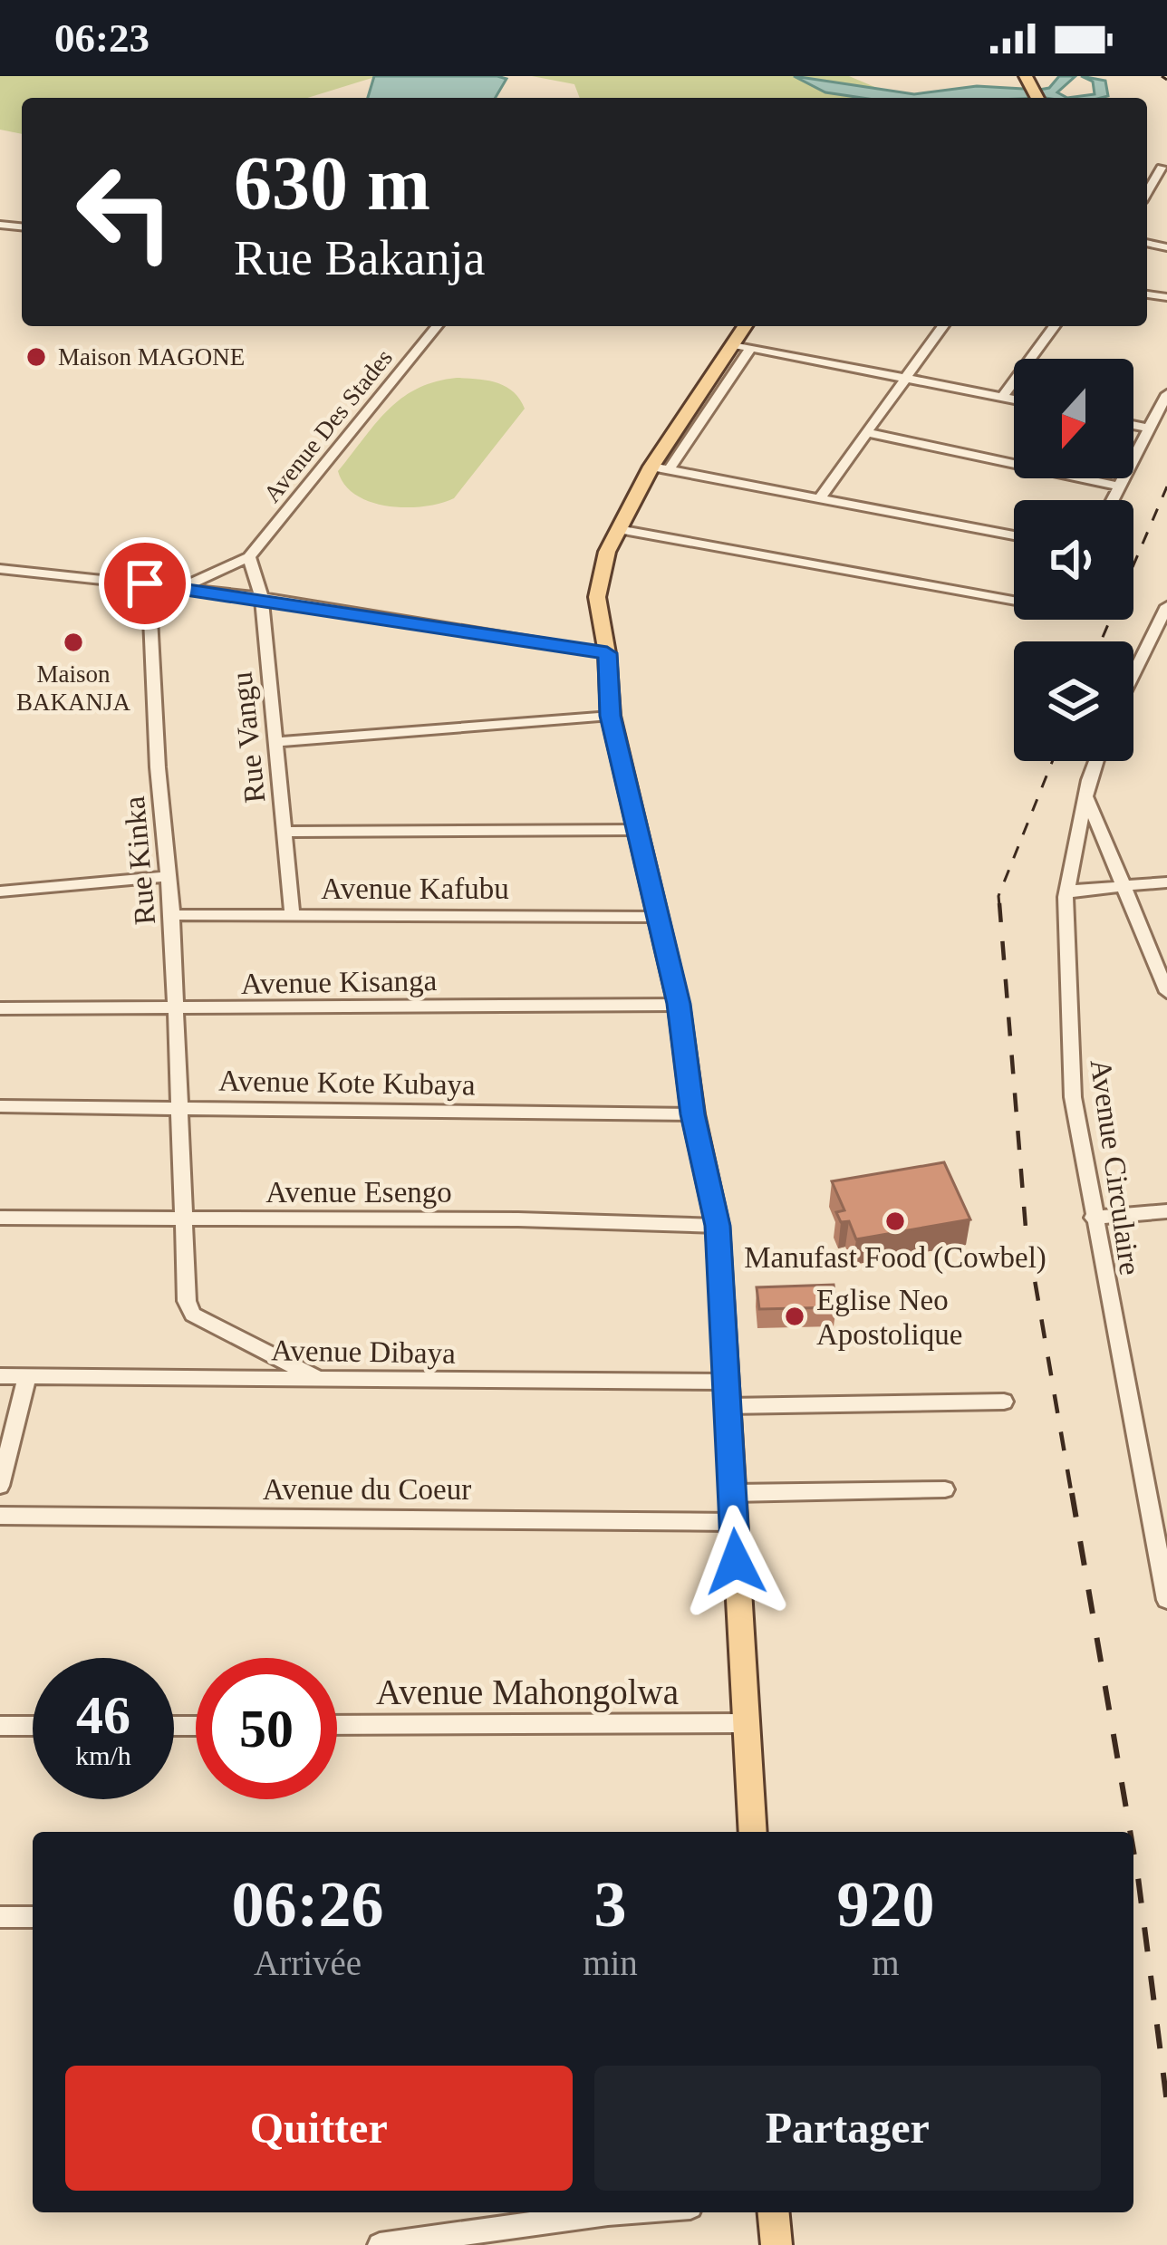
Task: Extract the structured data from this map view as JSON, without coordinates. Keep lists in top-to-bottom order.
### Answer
{
  "streets": {
    "street": [
      "Avenue Des Stades",
      "Rue Vangu",
      "Rue Kinka",
      "Avenue Kafubu",
      "Avenue Kisanga",
      "Avenue Kote Kubaya",
      "Avenue Circulaire",
      "Avenue Esengo",
      "Avenue Dibaya",
      "Avenue du Coeur",
      "Avenue Mahongolwa"
    ]
  },
  "crossings": [
    ["Avenue Des Stades", "Rue Vangu"],
    ["Avenue Des Stades", "Rue Kinka"],
    ["Rue Vangu", "Rue Kinka"],
    ["Rue Vangu", "Avenue Kafubu"],
    ["Rue Kinka", "Avenue Kafubu"],
    ["Rue Kinka", "Avenue Kisanga"],
    ["Rue Kinka", "Avenue Kote Kubaya"],
    ["Rue Kinka", "Avenue Esengo"],
    ["Rue Kinka", "Avenue Dibaya"]
  ],
  "places": [
    "Maison MAGONE",
    "Maison BAKANJA",
    "Manufast Food (Cowbel)",
    "Eglise Neo Apostolique"
  ],
  "north": "bottom",
  "page": {
    "status": "06:23",
    "turn": ["630 m", "Rue Bakanja"],
    "speed": "46 km/h",
    "limit": "50",
    "eta": [
      "06:26",
      "Arrivée",
      "3",
      "min",
      "920",
      "m"
    ],
    "buttons": ["Quitter", "Partager"]
  }
}
